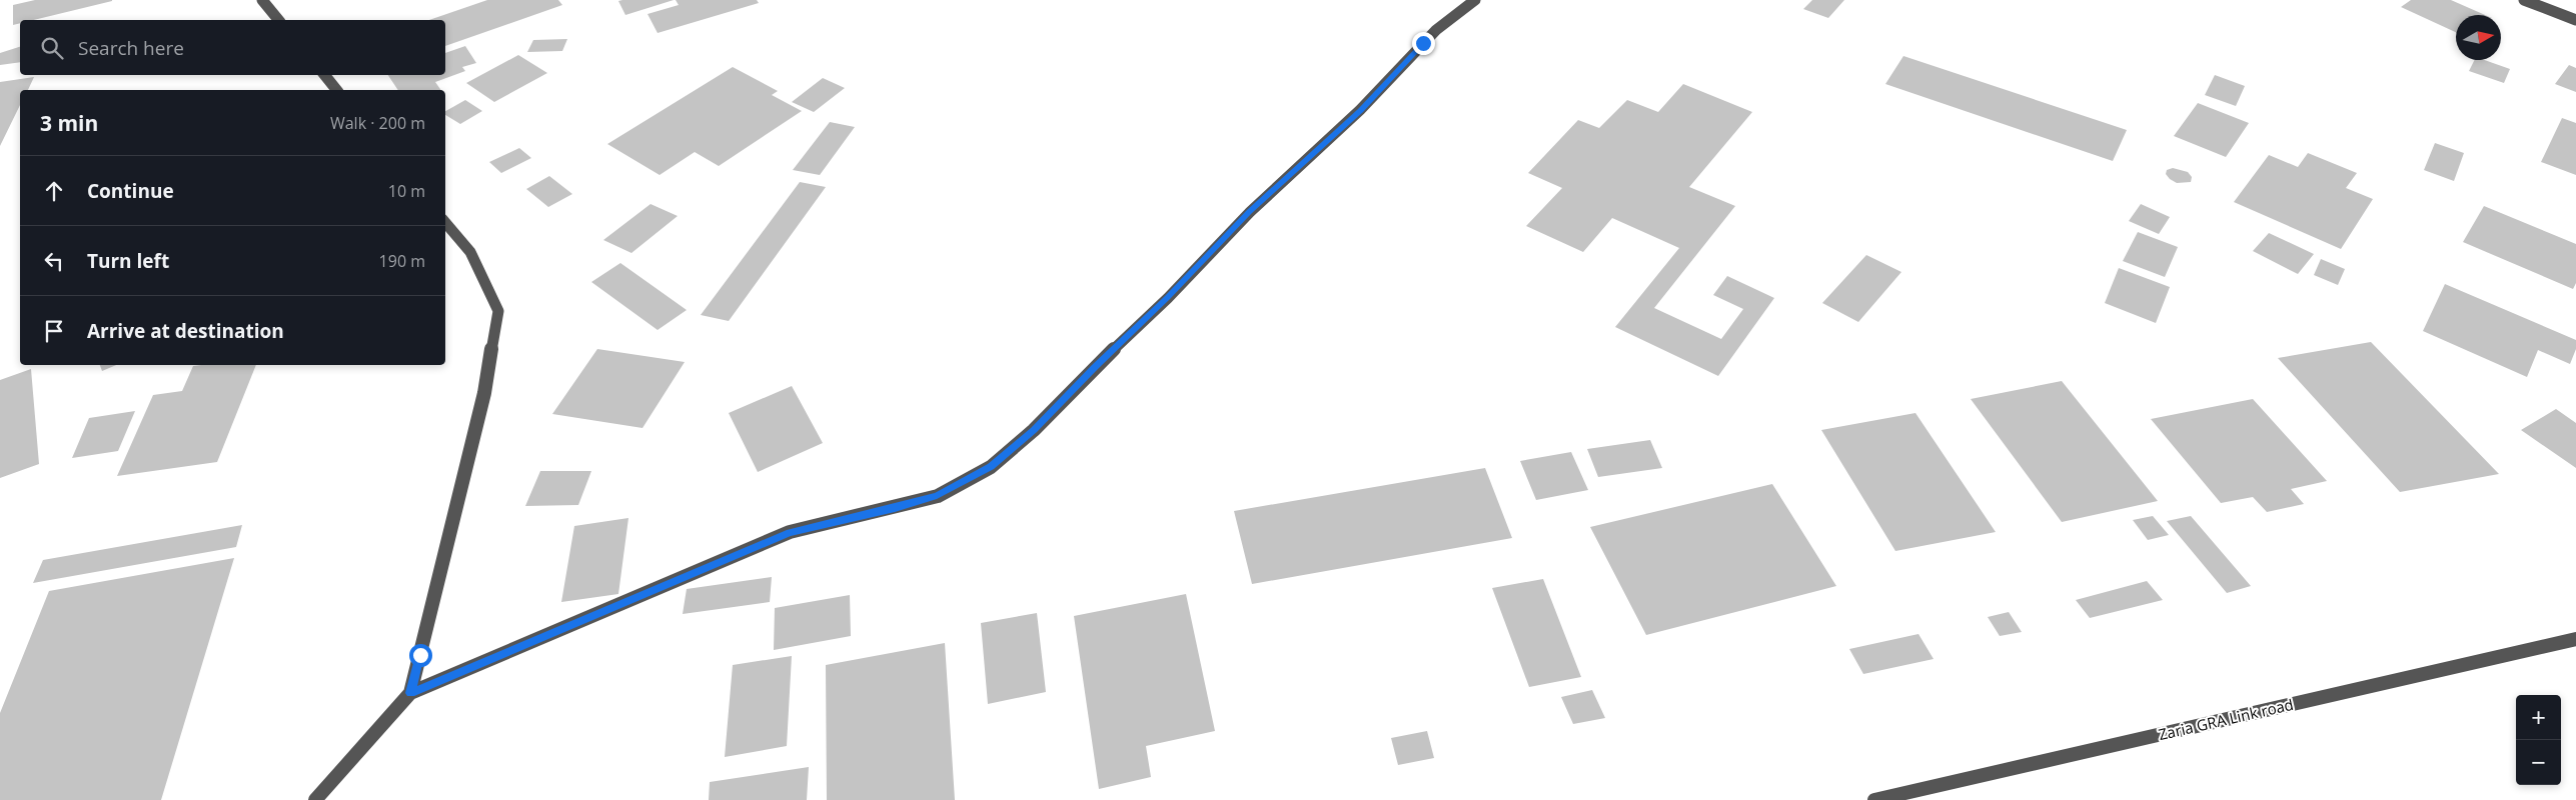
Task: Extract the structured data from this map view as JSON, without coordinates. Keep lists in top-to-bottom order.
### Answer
{
  "streets": {
    "street": ["Zaria GRA Link road"]
  },
  "north": "right",
  "page": {
    "search": "Search here",
    "heading": ["3 min", "Walk · 200 m"],
    "list": [
      ["Continue", "10 m"],
      ["Turn left", "190 m"],
      "Arrive at destination"
    ],
    "map_buttons": ["+", "−"]
  }
}
